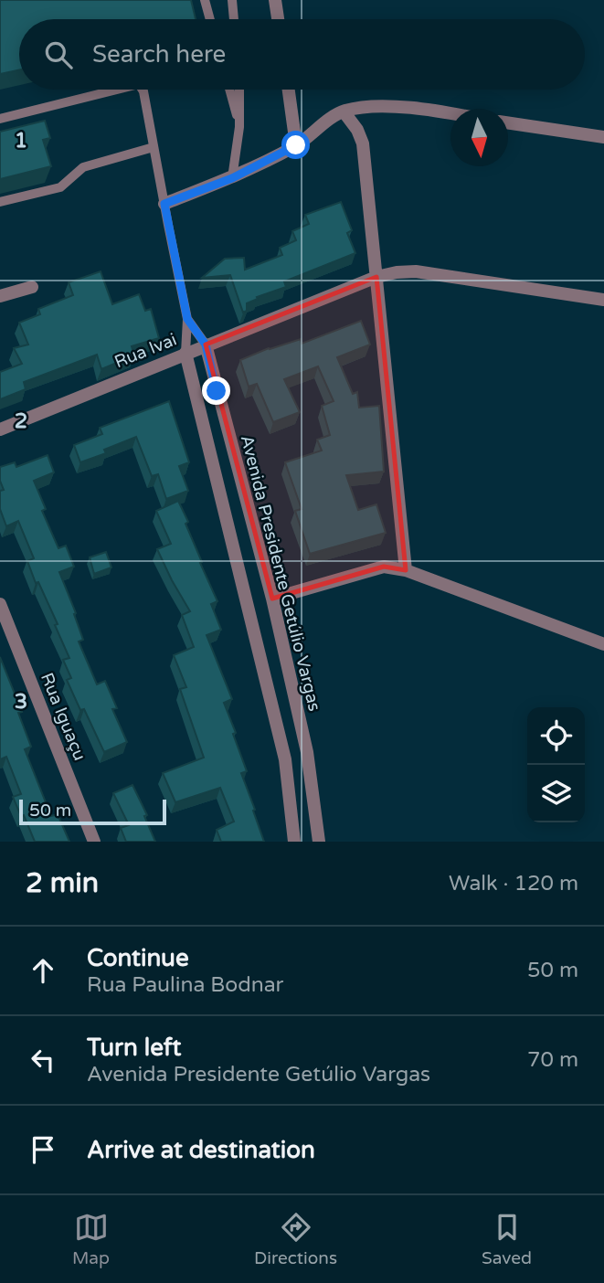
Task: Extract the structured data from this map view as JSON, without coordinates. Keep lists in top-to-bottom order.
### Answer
{
  "streets": {
    "street": ["Rua Ivai", "Avenida Presidente Getúlio Vargas", "Rua Iguaçu"]
  },
  "crossings": [
    ["Rua Ivai", "Avenida Presidente Getúlio Vargas"]
  ],
  "scale_bar": "50 m",
  "north": "bottom",
  "page": {
    "search": "Search here",
    "scale": "50 m",
    "heading": ["2 min", "Walk · 120 m"],
    "list": [
      ["Continue", "Rua Paulina Bodnar", "50 m"],
      ["Turn left", "Avenida Presidente Getúlio Vargas", "70 m"],
      "Arrive at destination"
    ],
    "nav": ["Map", "Directions", "Saved"]
  },
  "grid": {
    "rows": ["1", "2", "3"]
  }
}
